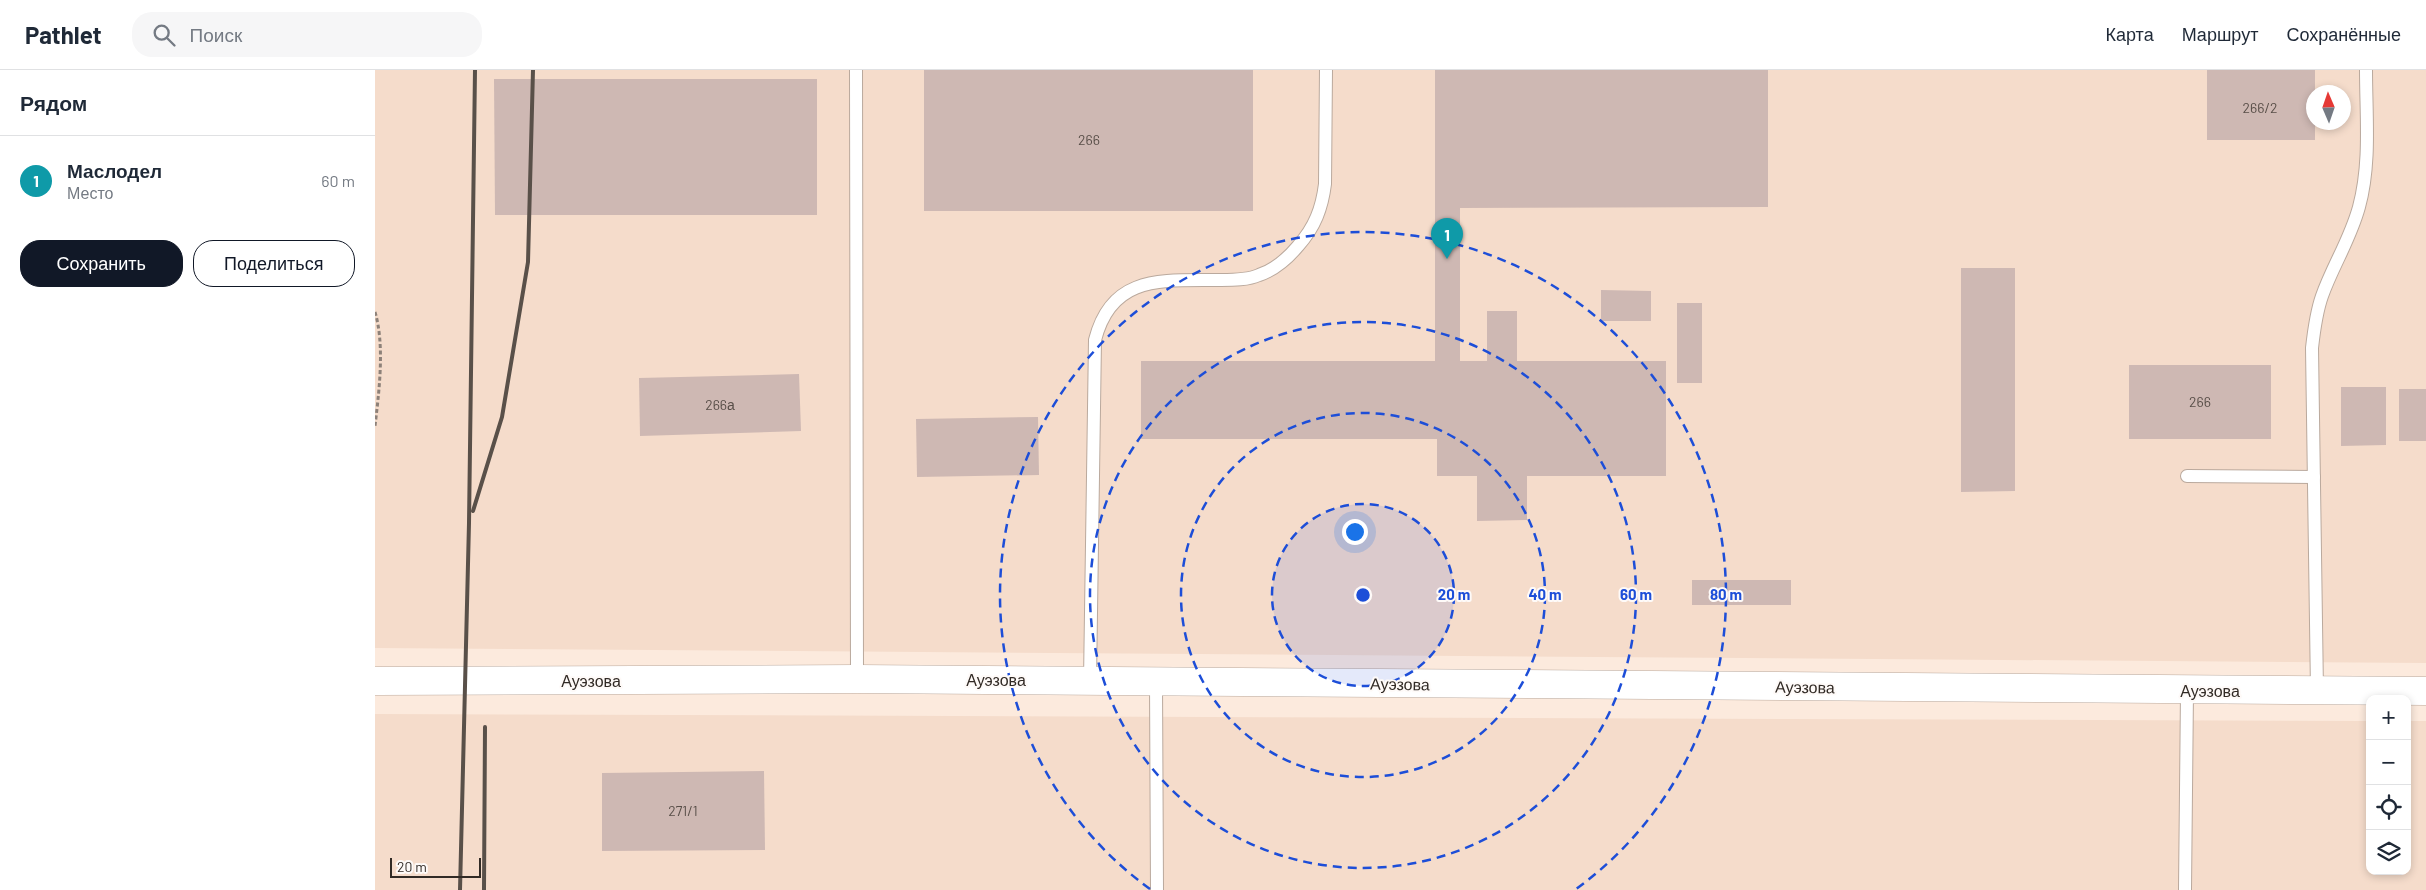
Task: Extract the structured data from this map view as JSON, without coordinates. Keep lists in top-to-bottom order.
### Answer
{
  "streets": {
    "street": ["Ауэзова"]
  },
  "house_numbers": [
    "266/2",
    "266",
    "266",
    "266а",
    "271/1"
  ],
  "scale_bar": "20 m",
  "north": "top",
  "page": {
    "header": "Pathlet",
    "search": "Поиск",
    "nav": ["Карта", "Маршрут", "Сохранённые"],
    "heading": "Рядом",
    "list": [
      {
        "mark": "1",
        "name": "Маслодел",
        "note": "Место",
        "value": "60 m"
      }
    ],
    "pins": "1",
    "buttons": ["Сохранить", "Поделиться"],
    "map_buttons": ["+", "−"],
    "scale": "20 m"
  },
  "rings": [
    "20 m",
    "40 m",
    "60 m",
    "80 m"
  ]
}
